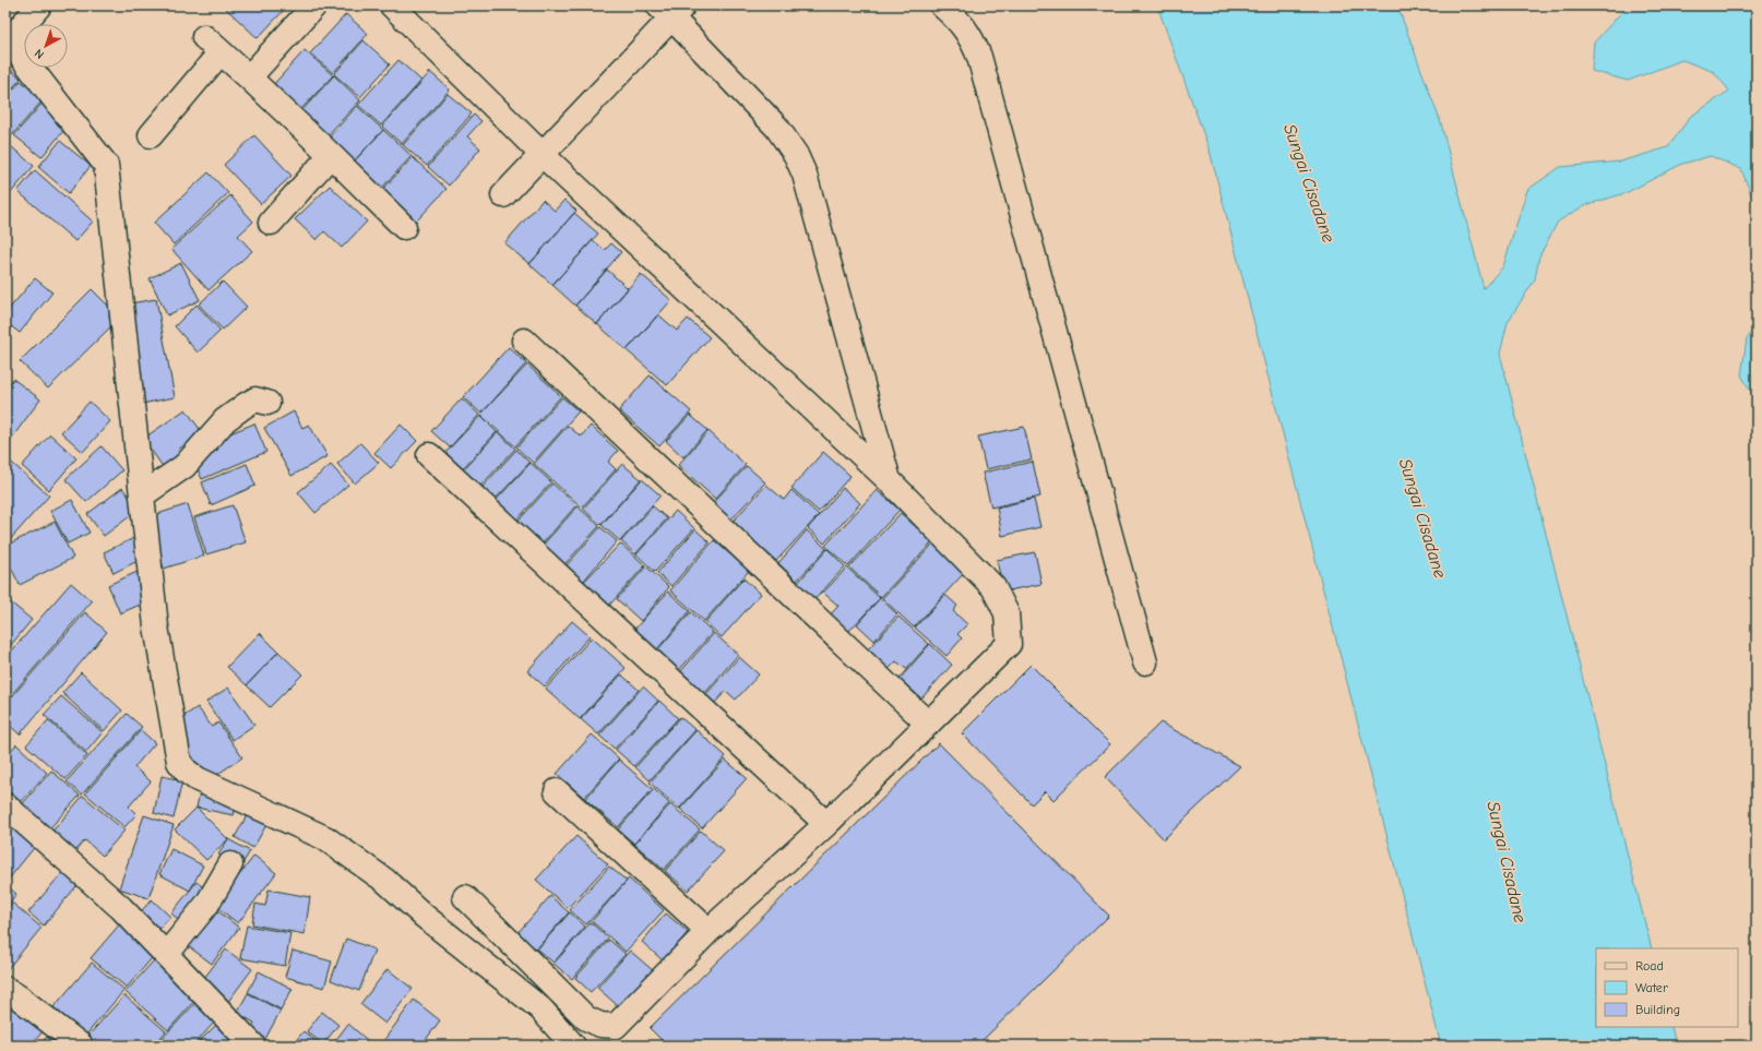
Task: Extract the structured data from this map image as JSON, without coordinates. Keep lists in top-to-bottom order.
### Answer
{
  "water": ["Sungai Cisadane"],
  "legend": ["Road", "Water", "Building"],
  "north": "bottom left"
}
